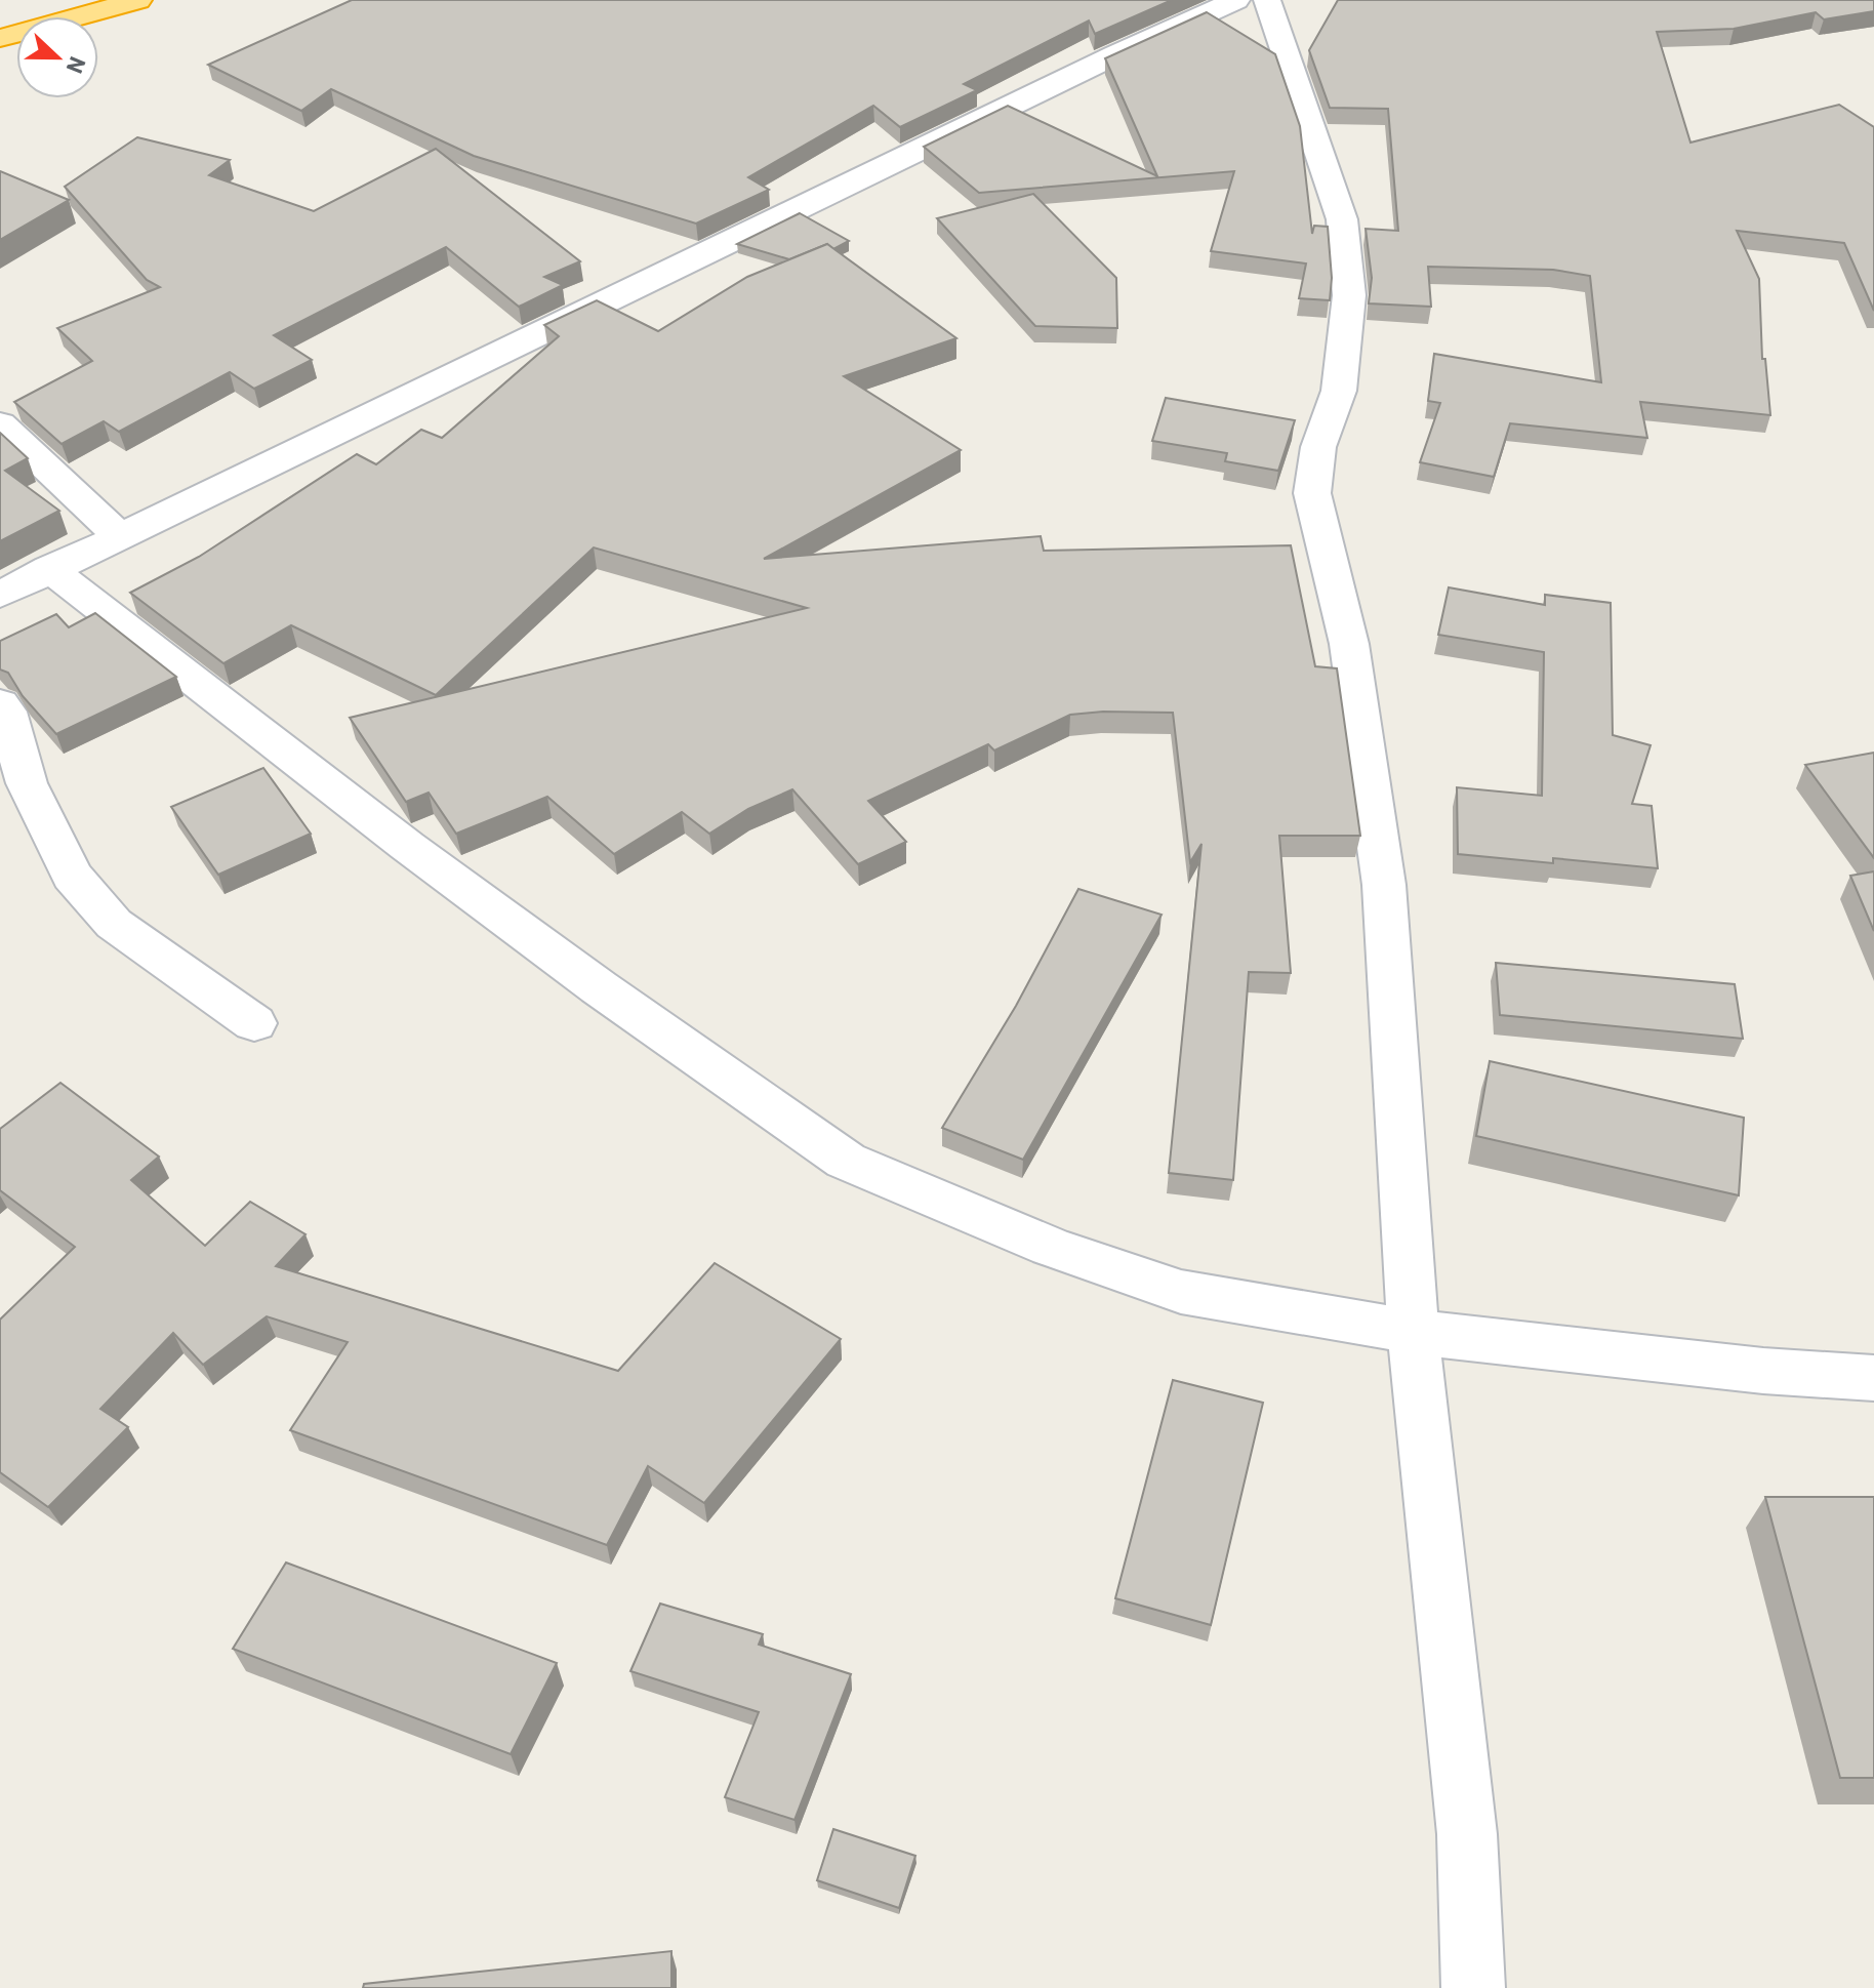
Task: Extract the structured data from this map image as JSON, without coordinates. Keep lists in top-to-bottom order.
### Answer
{
  "north": "right"
}
